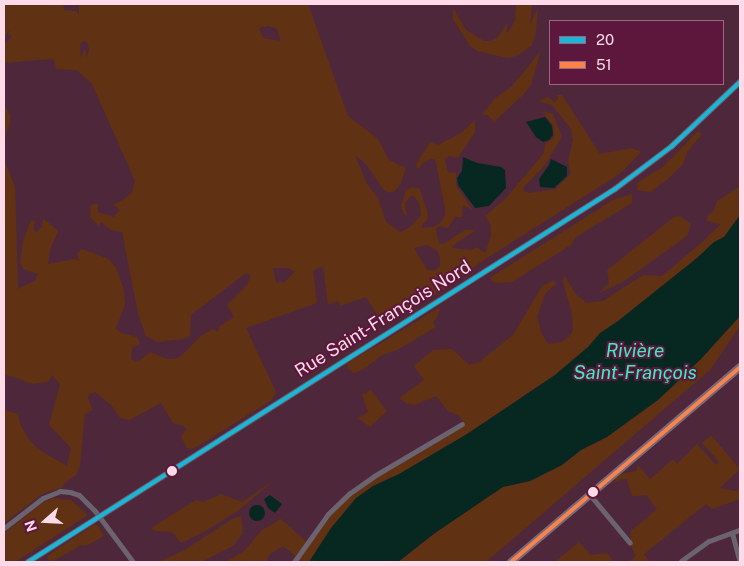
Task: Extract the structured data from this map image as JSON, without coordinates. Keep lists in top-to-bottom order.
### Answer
{
  "streets": {
    "street": ["Rue Saint-François Nord"]
  },
  "water": ["Rivière Saint-François"],
  "lines": ["transit line 20", "transit line 51"],
  "legend": ["20", "51"],
  "north": "left"
}
